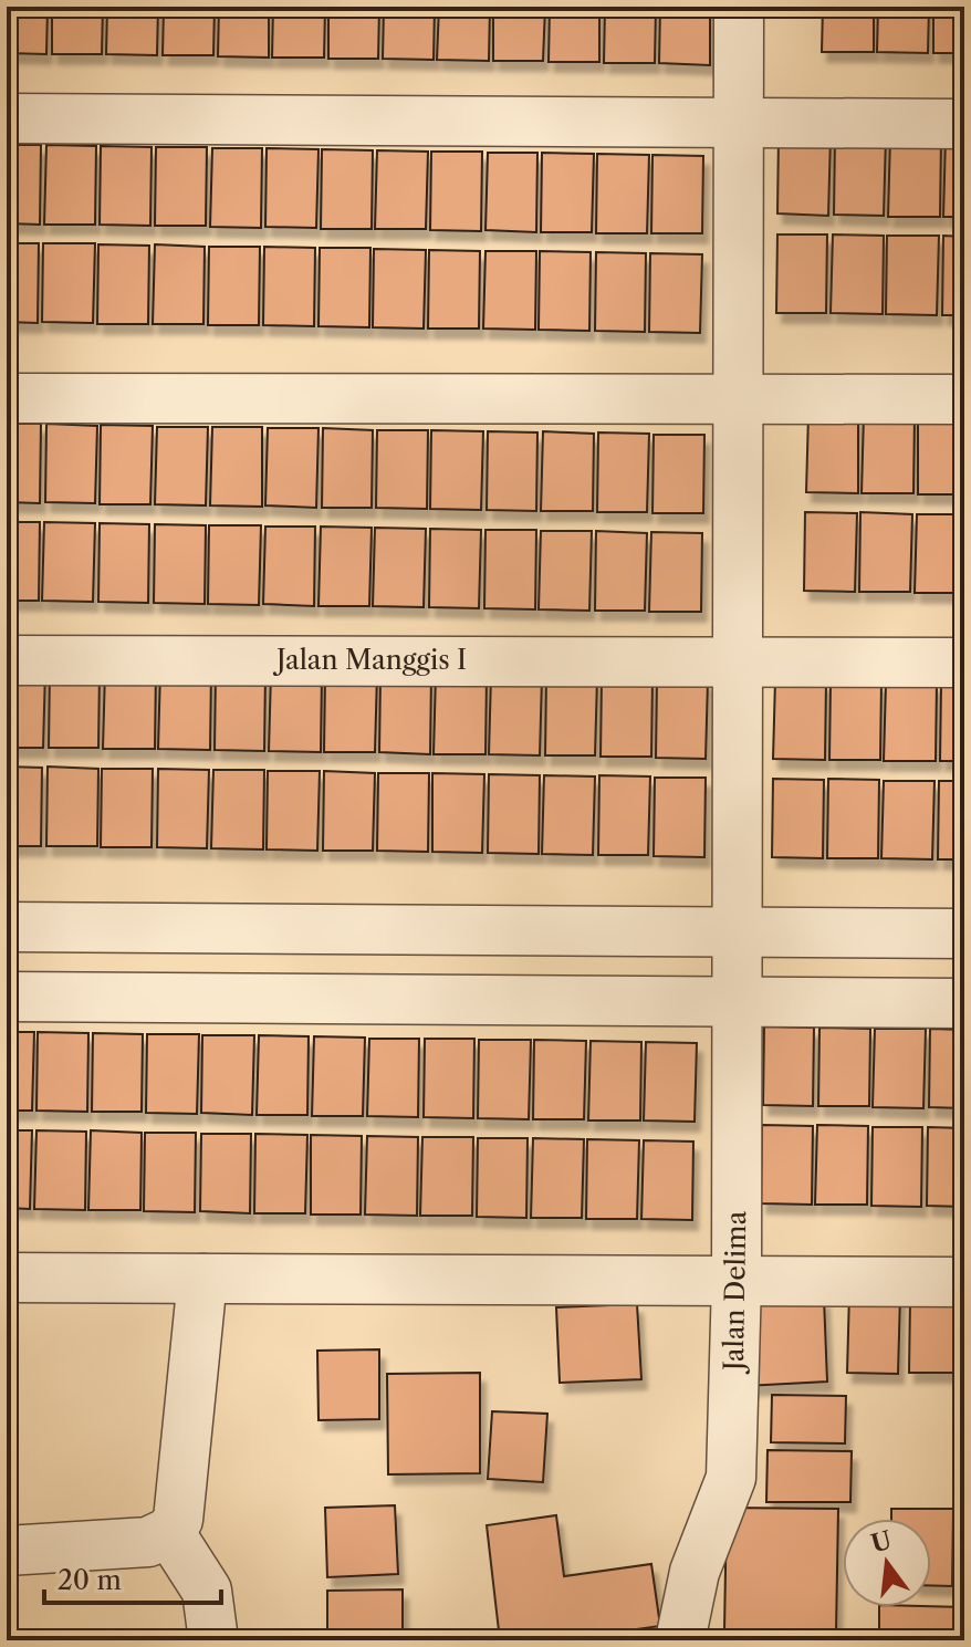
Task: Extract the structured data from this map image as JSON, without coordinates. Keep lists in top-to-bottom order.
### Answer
{
  "streets": {
    "street": ["Jalan Manggis I", "Jalan Delima"]
  },
  "crossings": [
    ["Jalan Manggis I", "Jalan Delima"]
  ],
  "scale_bar": "20 m",
  "north": "top"
}
